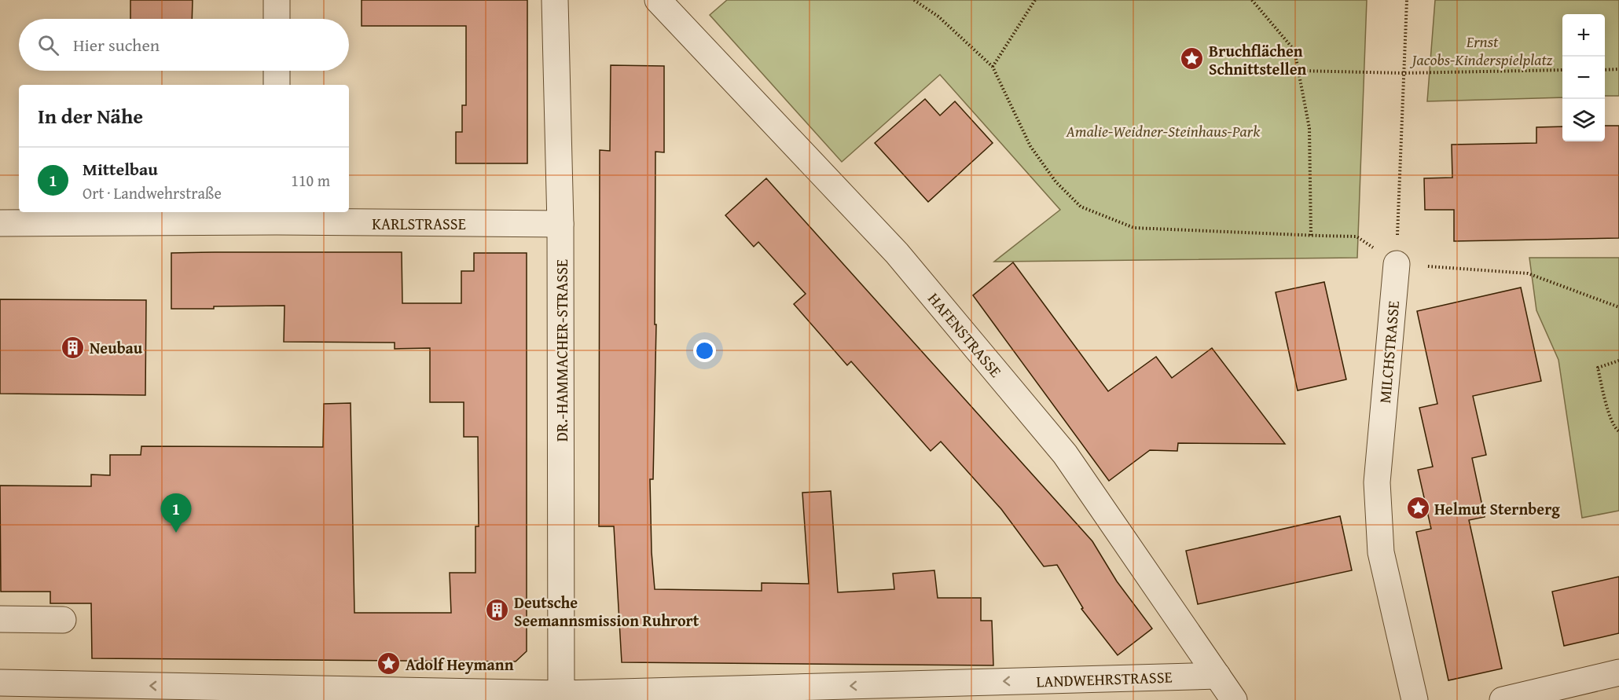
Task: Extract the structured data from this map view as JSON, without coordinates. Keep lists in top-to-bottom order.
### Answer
{
  "streets": {
    "street": [
      "KARLSTRASSE",
      "HAFENSTRASSE",
      "DR.-HAMMACHER-STRASSE",
      "MILCHSTRASSE",
      "LANDWEHRSTRASSE"
    ]
  },
  "crossings": [
    ["KARLSTRASSE", "DR.-HAMMACHER-STRASSE"],
    ["HAFENSTRASSE", "LANDWEHRSTRASSE"],
    ["DR.-HAMMACHER-STRASSE", "LANDWEHRSTRASSE"]
  ],
  "one_way": ["LANDWEHRSTRASSE"],
  "parks": ["Ernst Jacobs-Kinderspielplatz", "Amalie-Weidner-Steinhaus-Park"],
  "places": {
    "place": ["Bruchflächen Schnittstellen", "Helmut Sternberg", "Adolf Heymann"],
    "building": ["Neubau", "Deutsche Seemannsmission Ruhrort"]
  },
  "page": {
    "map_buttons": ["+", "−"],
    "search": "Hier suchen",
    "heading": "In der Nähe",
    "list": [
      {
        "mark": "1",
        "name": "Mittelbau",
        "note": "Ort · Landwehrstraße",
        "value": "110 m"
      }
    ],
    "pins": "1"
  }
}
